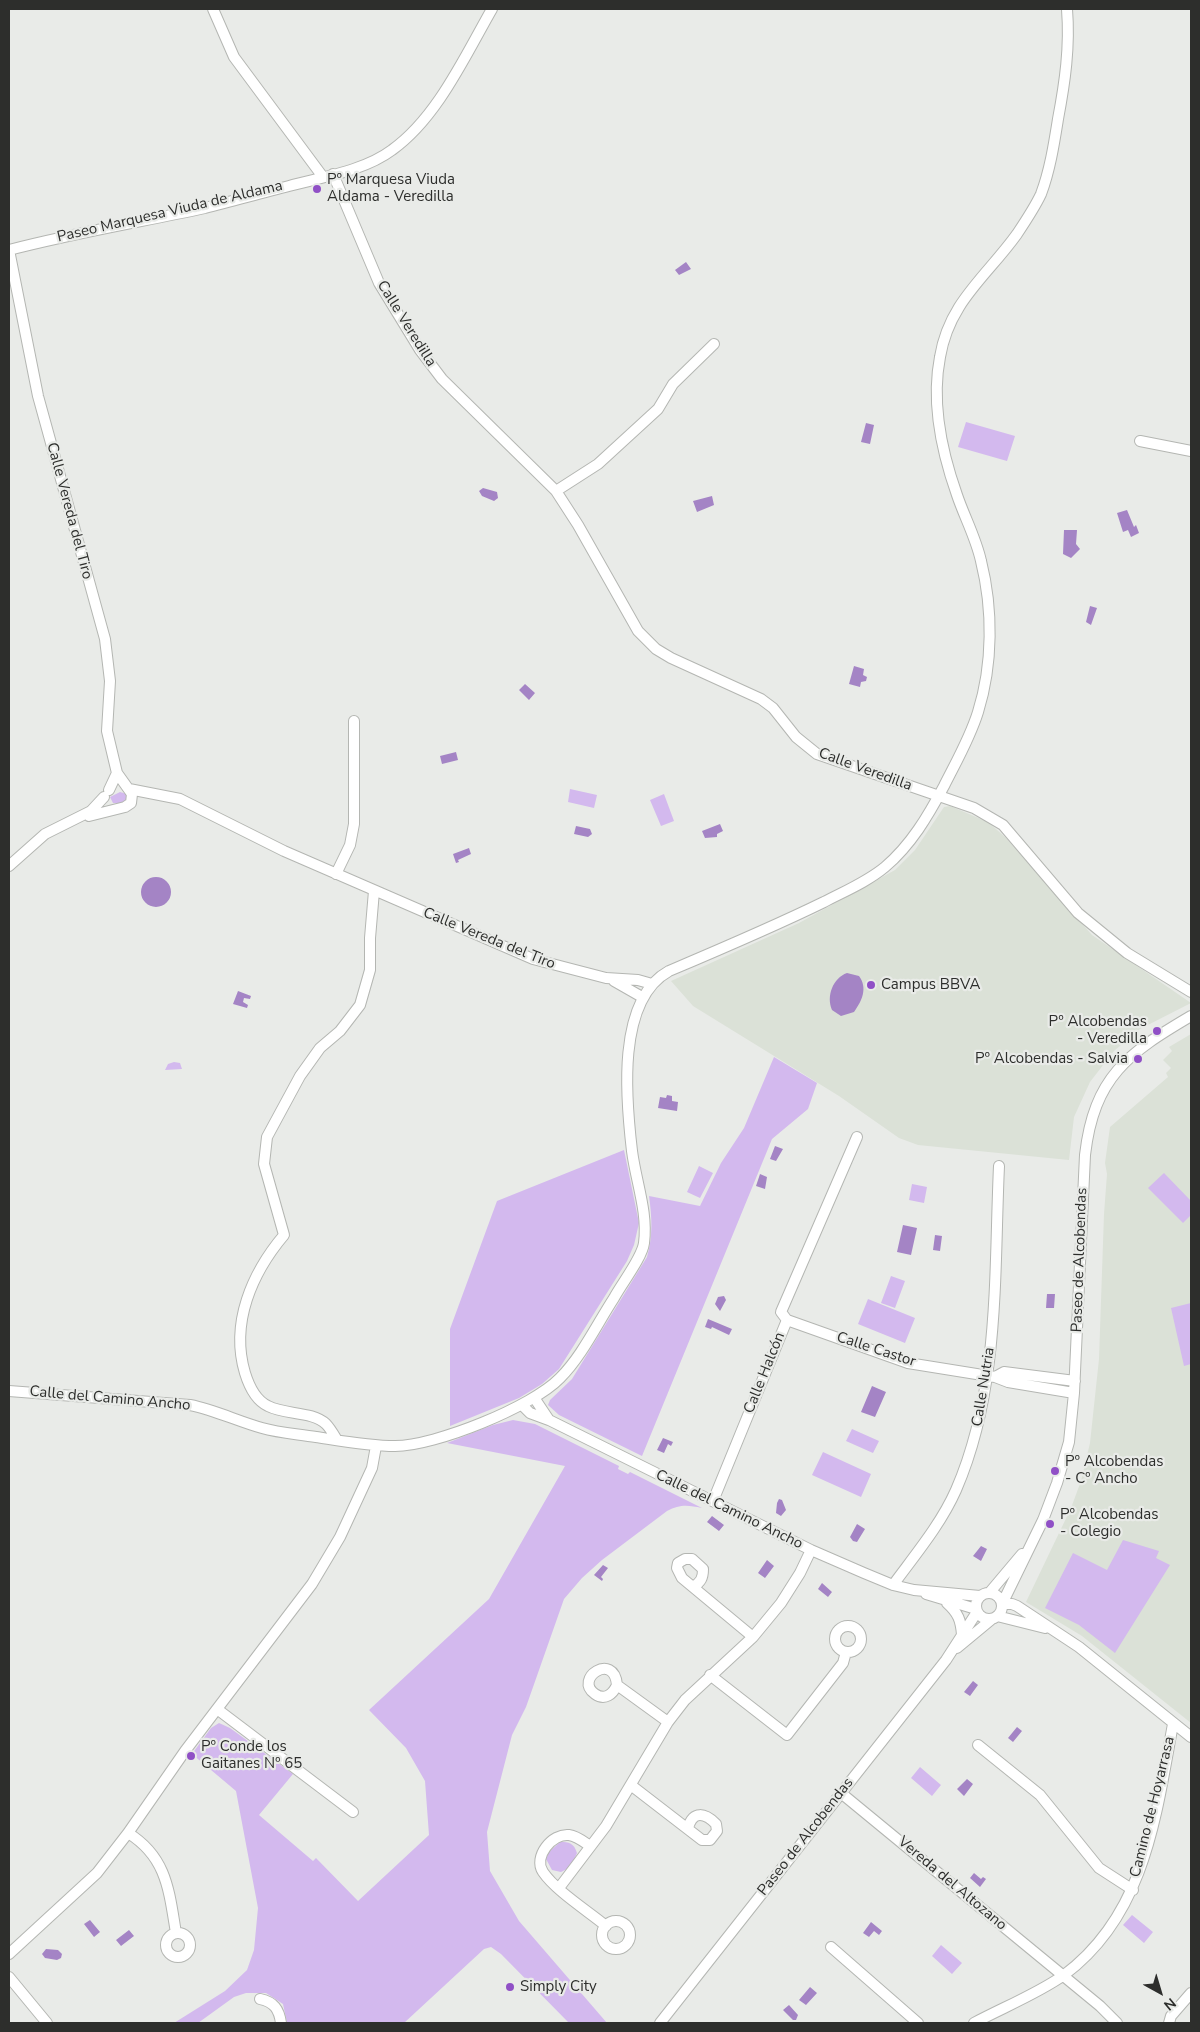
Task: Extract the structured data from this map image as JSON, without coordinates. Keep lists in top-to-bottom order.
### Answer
{
  "streets": {
    "street": [
      "Paseo Marquesa Viuda de Aldama",
      "Calle Veredilla",
      "Calle Vereda del Tiro",
      "Paseo de Alcobendas",
      "Calle Castor",
      "Calle Halcón",
      "Calle Nutria",
      "Calle del Camino Ancho",
      "Camino de Hoyarrasa",
      "Vereda del Altozano"
    ]
  },
  "crossings": [
    ["Paseo Marquesa Viuda de Aldama", "Calle Veredilla"],
    ["Paseo Marquesa Viuda de Aldama", "Calle Vereda del Tiro"],
    ["Calle Veredilla", "Calle del Camino Ancho"],
    ["Calle Vereda del Tiro", "Calle del Camino Ancho"],
    ["Paseo de Alcobendas", "Calle Castor"],
    ["Paseo de Alcobendas", "Calle del Camino Ancho"],
    ["Paseo de Alcobendas", "Vereda del Altozano"],
    ["Calle Castor", "Calle Halcón"],
    ["Calle Castor", "Calle Nutria"],
    ["Calle Halcón", "Calle del Camino Ancho"],
    ["Calle Nutria", "Calle del Camino Ancho"],
    ["Camino de Hoyarrasa", "Vereda del Altozano"]
  ],
  "places": [
    "Pº Marquesa Viuda Aldama - Veredilla",
    "Campus BBVA",
    "Pº Alcobendas - Veredilla",
    "Pº Alcobendas - Salvia",
    "Pº Alcobendas - Cº Ancho",
    "Pº Alcobendas - Colegio",
    "Pº Conde los Gaitanes Nº 65",
    "Simply City"
  ],
  "north": "bottom right"
}
